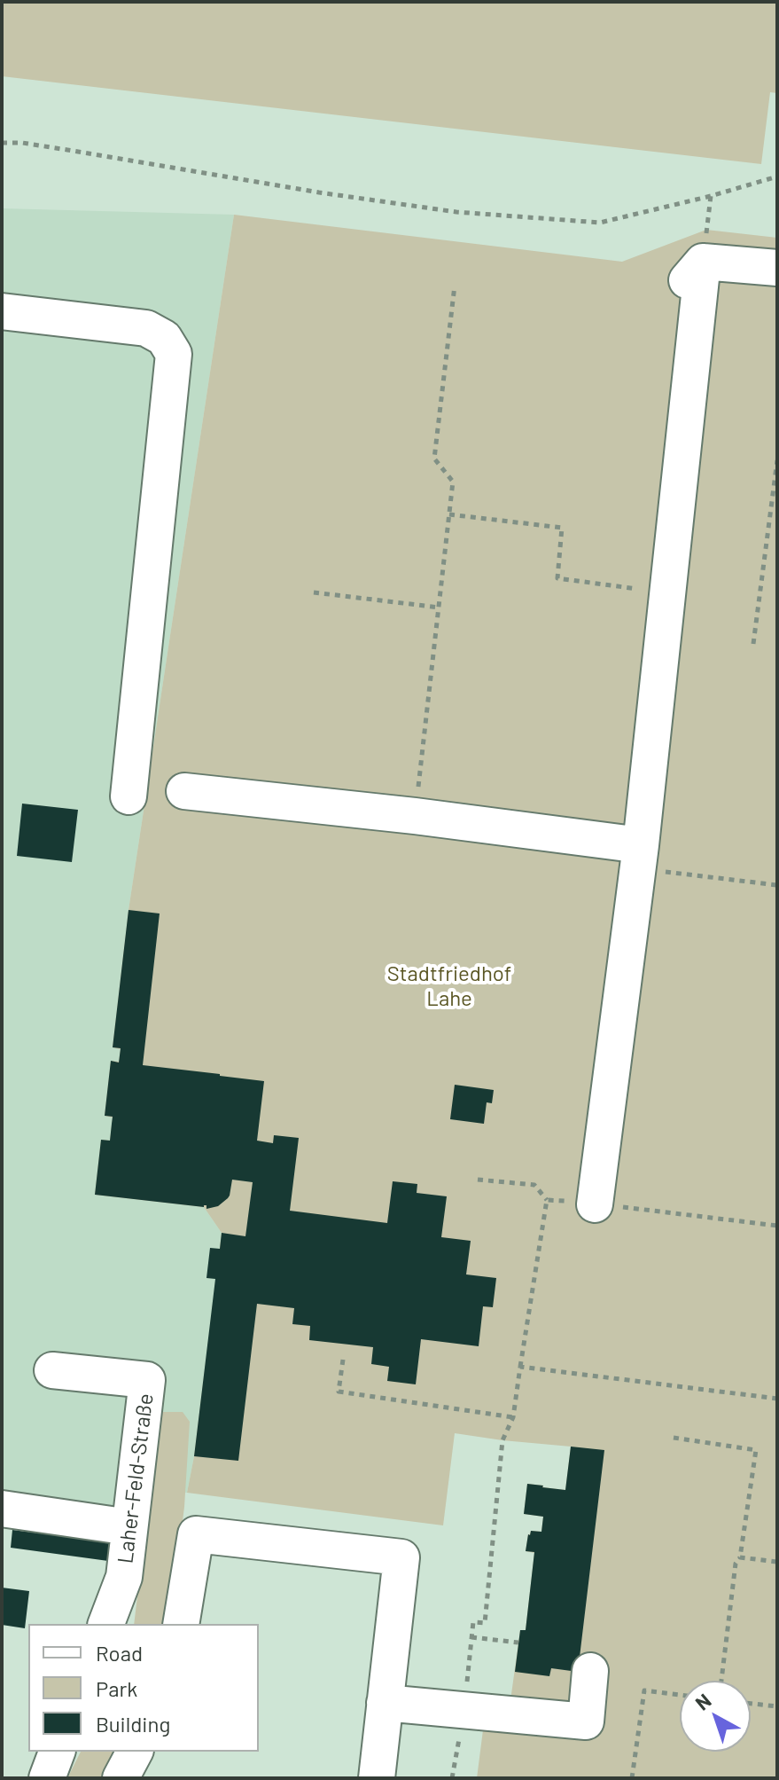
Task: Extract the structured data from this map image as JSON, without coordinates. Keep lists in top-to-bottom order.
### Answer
{
  "streets": {
    "street": ["Laher-Feld-Straße"]
  },
  "parks": ["Stadtfriedhof Lahe"],
  "legend": ["Road", "Park", "Building"],
  "north": "top left"
}
